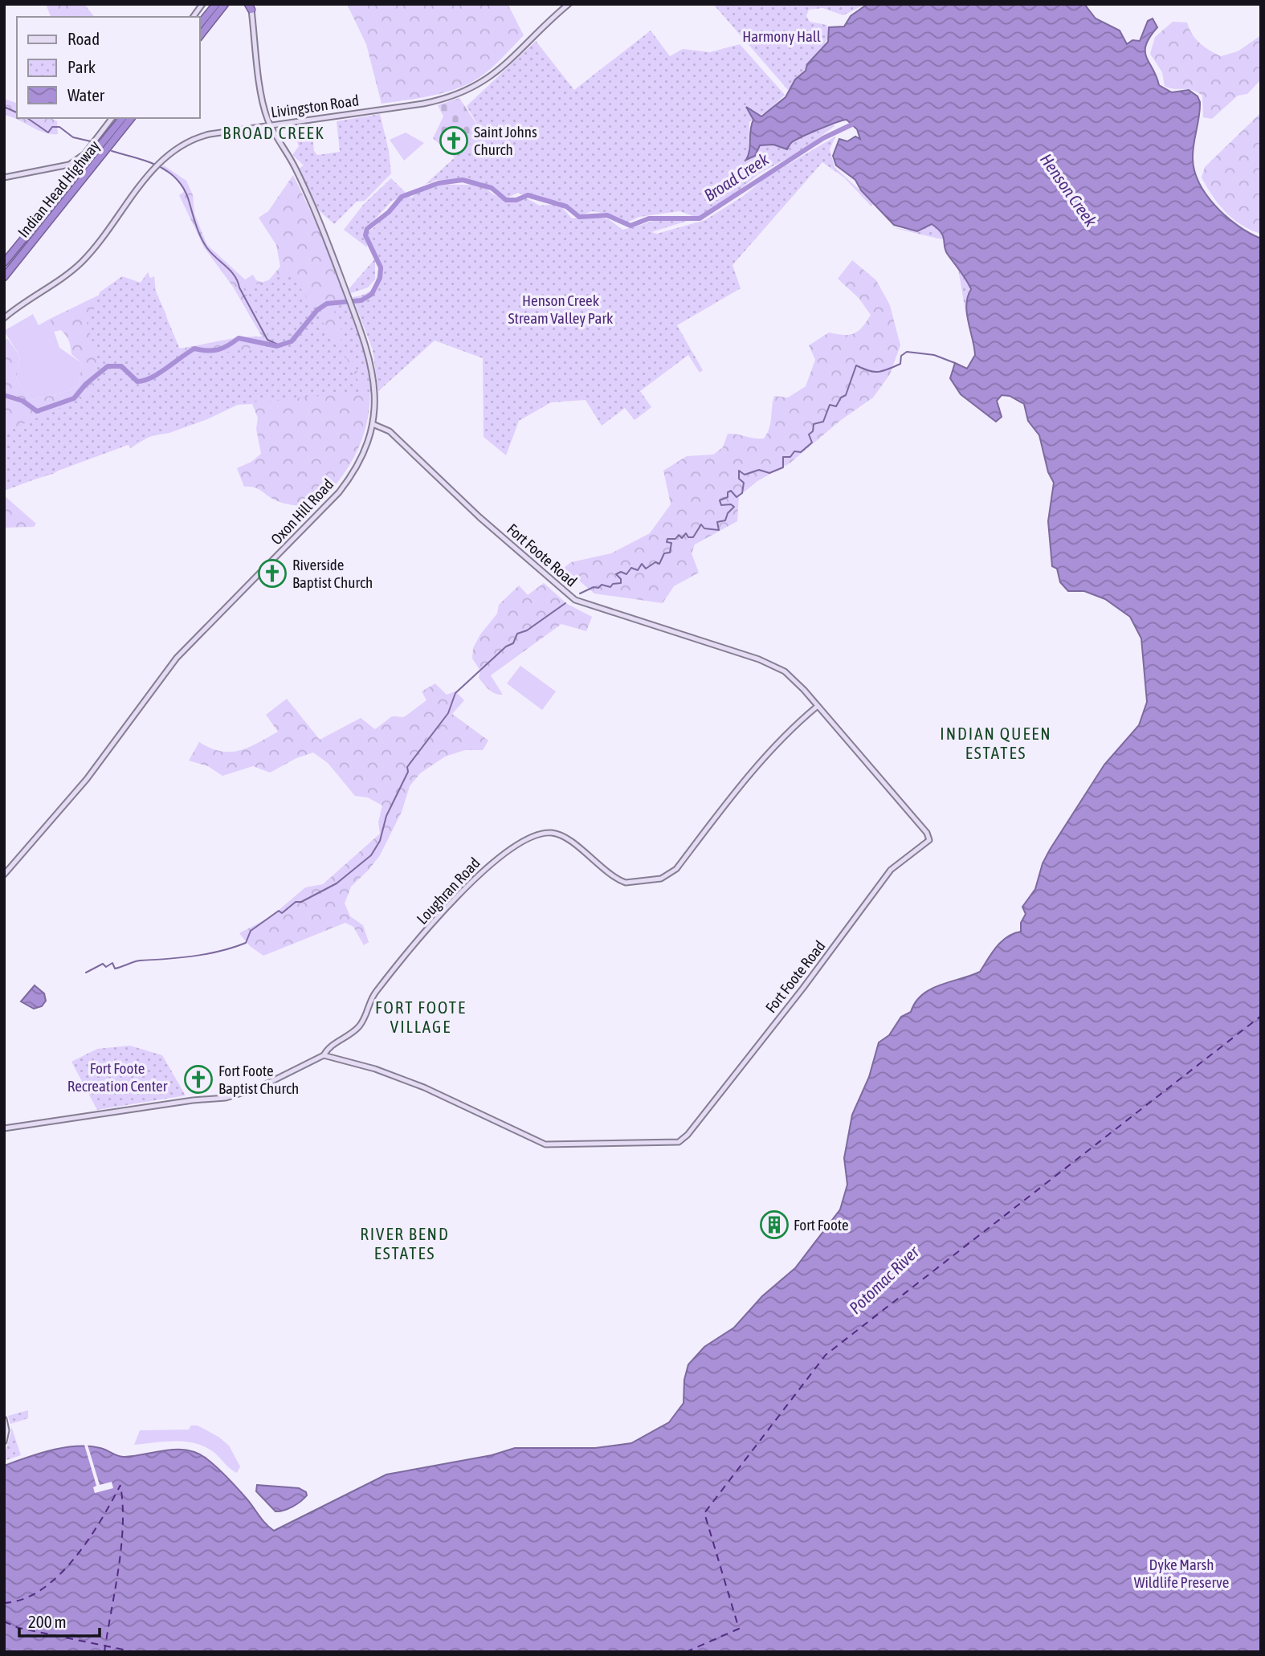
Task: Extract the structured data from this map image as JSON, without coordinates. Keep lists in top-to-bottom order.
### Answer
{
  "streets": {
    "highway": ["Indian Head Highway"],
    "street": [
      "Livingston Road",
      "Oxon Hill Road",
      "Fort Foote Road",
      "Loughran Road"
    ]
  },
  "crossings": [
    ["Livingston Road", "Oxon Hill Road"],
    ["Oxon Hill Road", "Fort Foote Road"],
    ["Fort Foote Road", "Loughran Road"]
  ],
  "districts": [
    "BROAD CREEK",
    "INDIAN QUEEN ESTATES",
    "FORT FOOTE VILLAGE",
    "RIVER BEND ESTATES"
  ],
  "water": ["Broad Creek", "Henson Creek", "Potomac River"],
  "parks": [
    "Harmony Hall",
    "Henson Creek Stream Valley Park",
    "Fort Foote Recreation Center",
    "Dyke Marsh Wildlife Preserve"
  ],
  "places": {
    "church": ["Saint Johns Church", "Riverside Baptist Church", "Fort Foote Baptist Church"],
    "building": ["Fort Foote"]
  },
  "legend": ["Road", "Park", "Water"],
  "scale_bar": "200 m"
}
